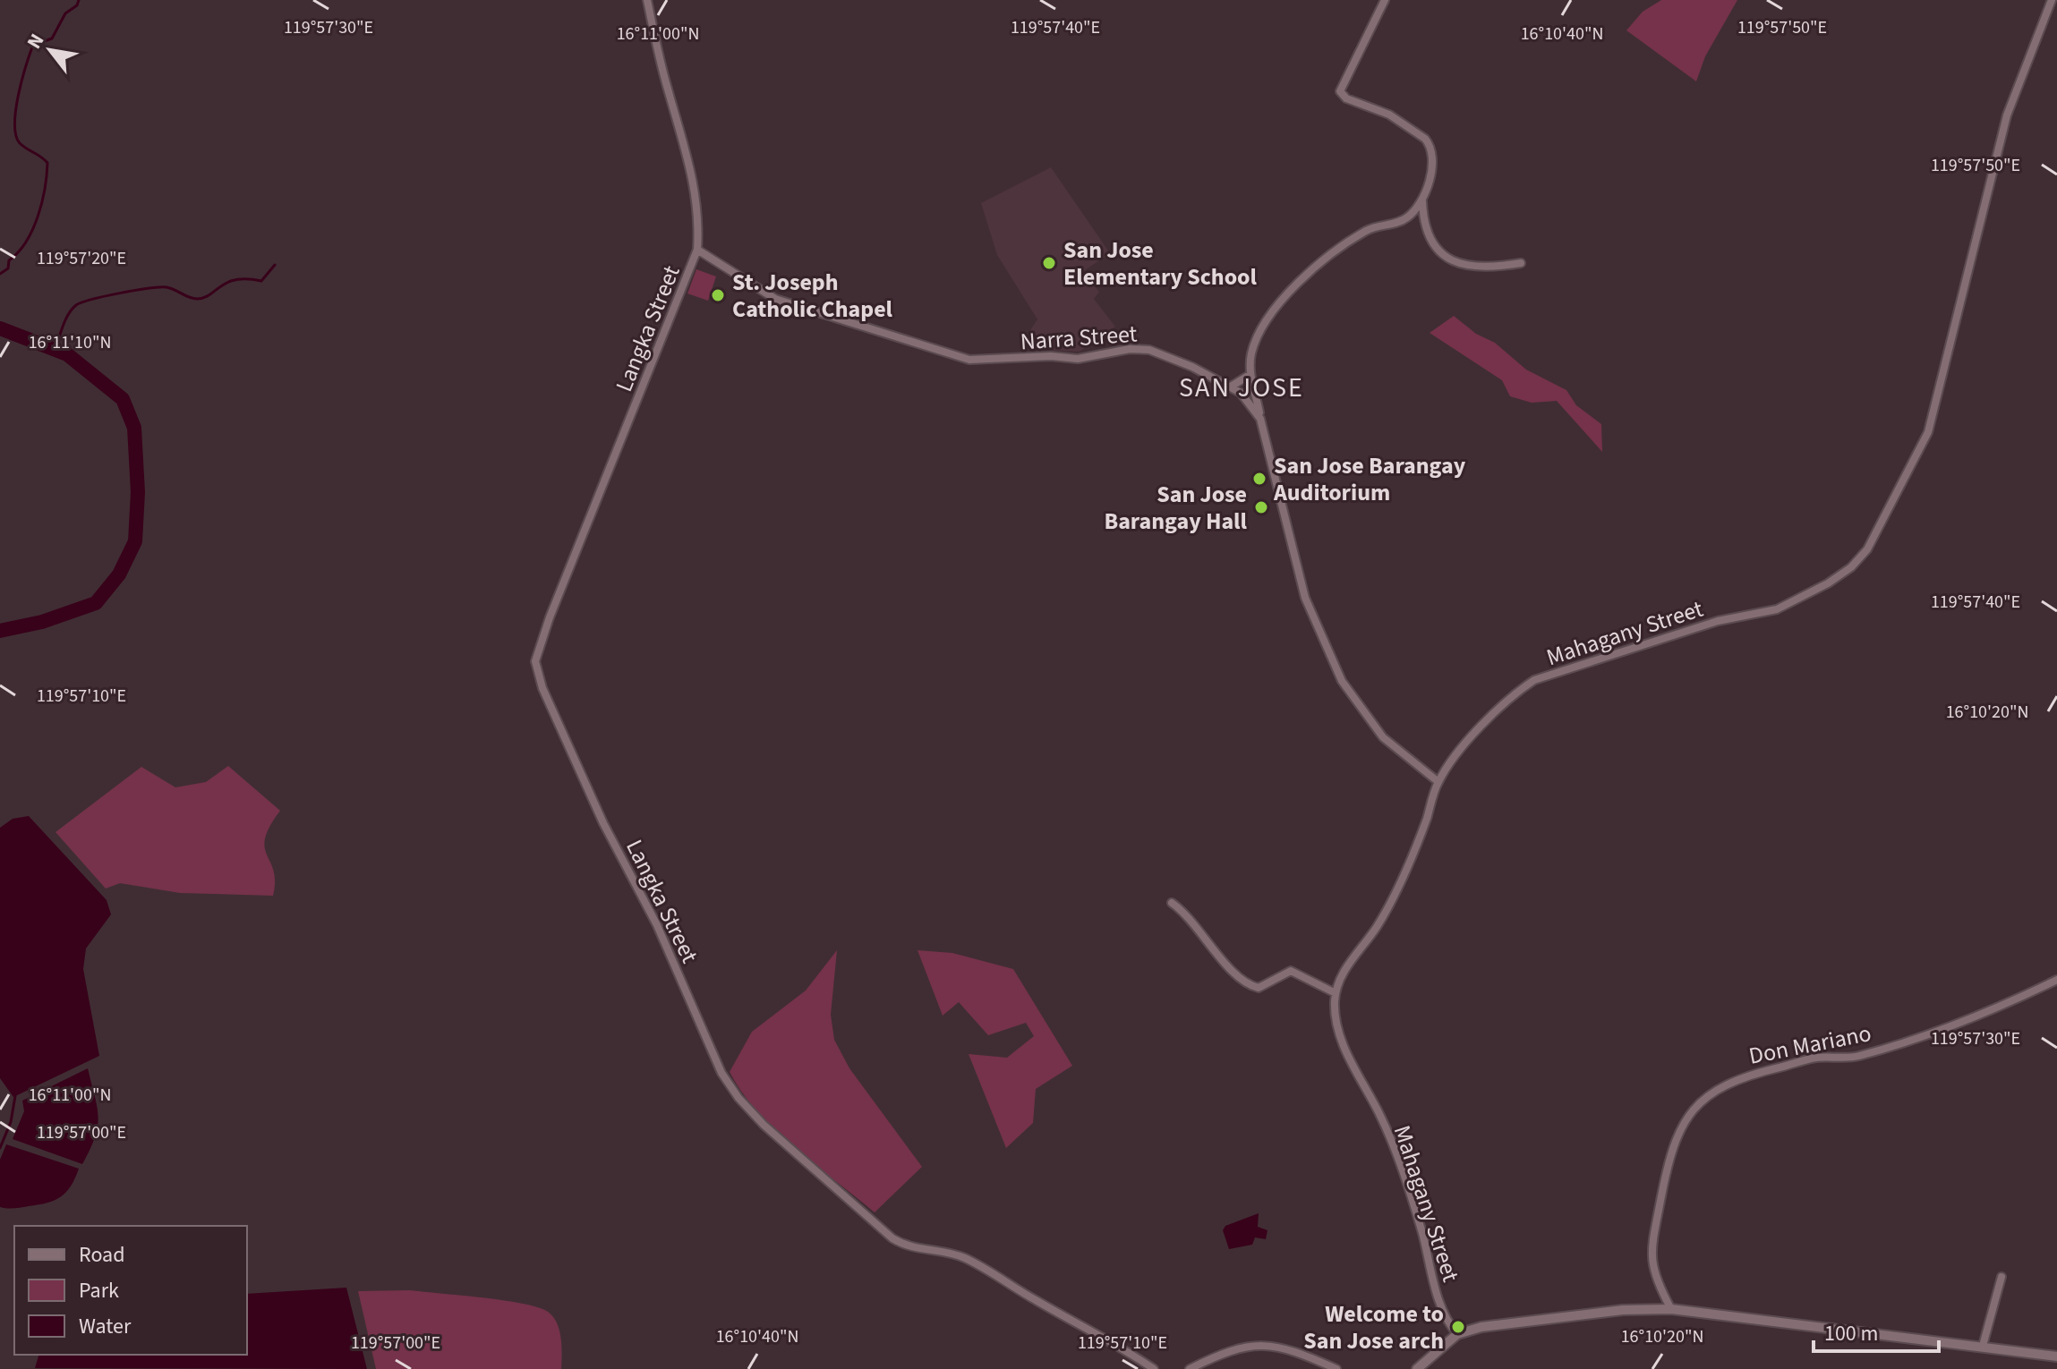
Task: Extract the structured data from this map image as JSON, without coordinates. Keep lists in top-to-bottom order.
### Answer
{
  "streets": {
    "street": [
      "Langka Street",
      "Narra Street",
      "Mahagany Street",
      "Don Mariano"
    ]
  },
  "crossings": [
    ["Langka Street", "Narra Street"],
    ["Narra Street", "Mahagany Street"]
  ],
  "districts": ["SAN JOSE"],
  "places": [
    "San Jose Elementary School",
    "St. Joseph Catholic Chapel",
    "San Jose Barangay Auditorium",
    "San Jose Barangay Hall",
    "Welcome to San Jose arch"
  ],
  "legend": ["Road", "Park", "Water"],
  "scale_bar": "100 m",
  "north": "top left",
  "coordinates": [
    "119°57'50\"E",
    "119°57'30\"E",
    "119°57'40\"E",
    "16°11'00\"N",
    "16°10'40\"N",
    "119°57'20\"E",
    "16°11'10\"N",
    "119°57'10\"E",
    "16°10'20\"N",
    "119°57'00\"E"
  ]
}
